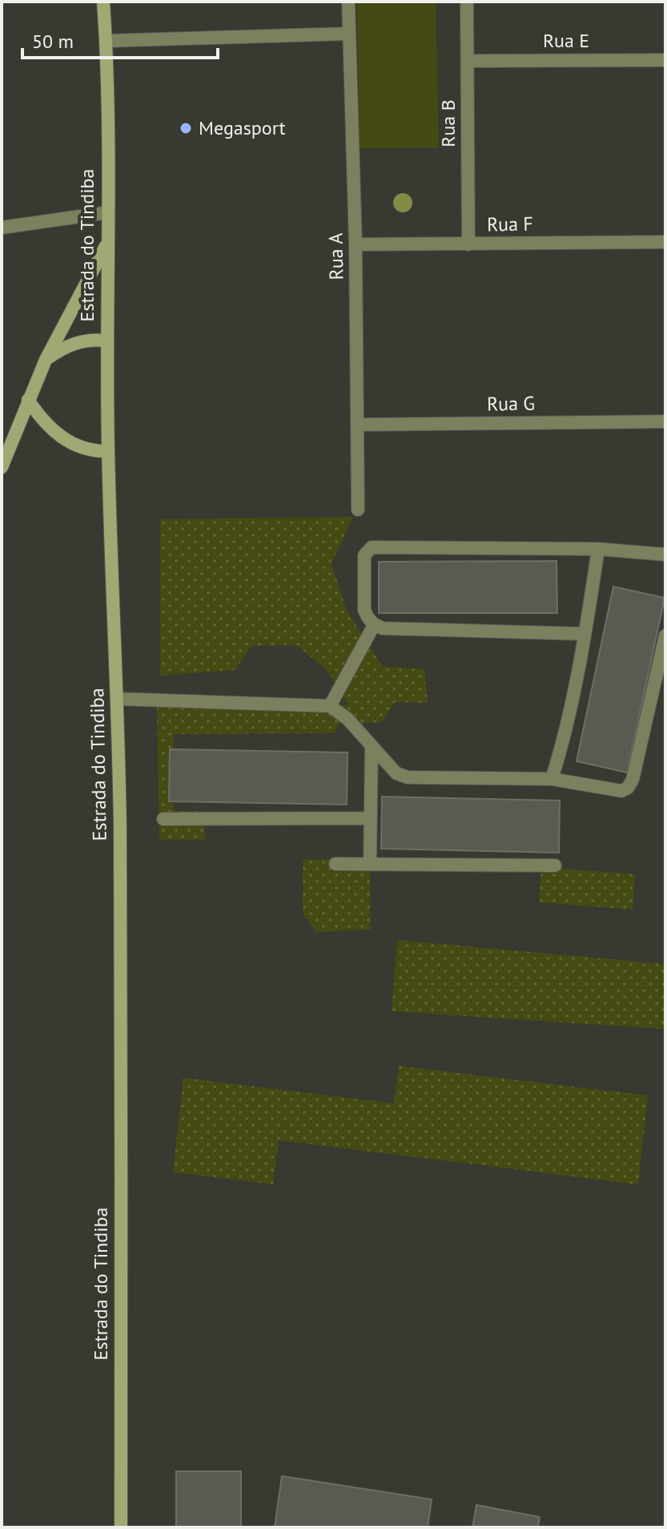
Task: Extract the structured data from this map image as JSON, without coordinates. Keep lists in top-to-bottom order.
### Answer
{
  "streets": {
    "main road": ["Estrada do Tindiba"],
    "street": [
      "Rua E",
      "Rua B",
      "Rua F",
      "Rua A",
      "Rua G"
    ]
  },
  "crossings": [
    ["Rua E", "Rua B"],
    ["Rua B", "Rua F"],
    ["Rua F", "Rua A"],
    ["Rua A", "Rua G"]
  ],
  "places": ["Megasport"],
  "scale_bar": "50 m"
}
